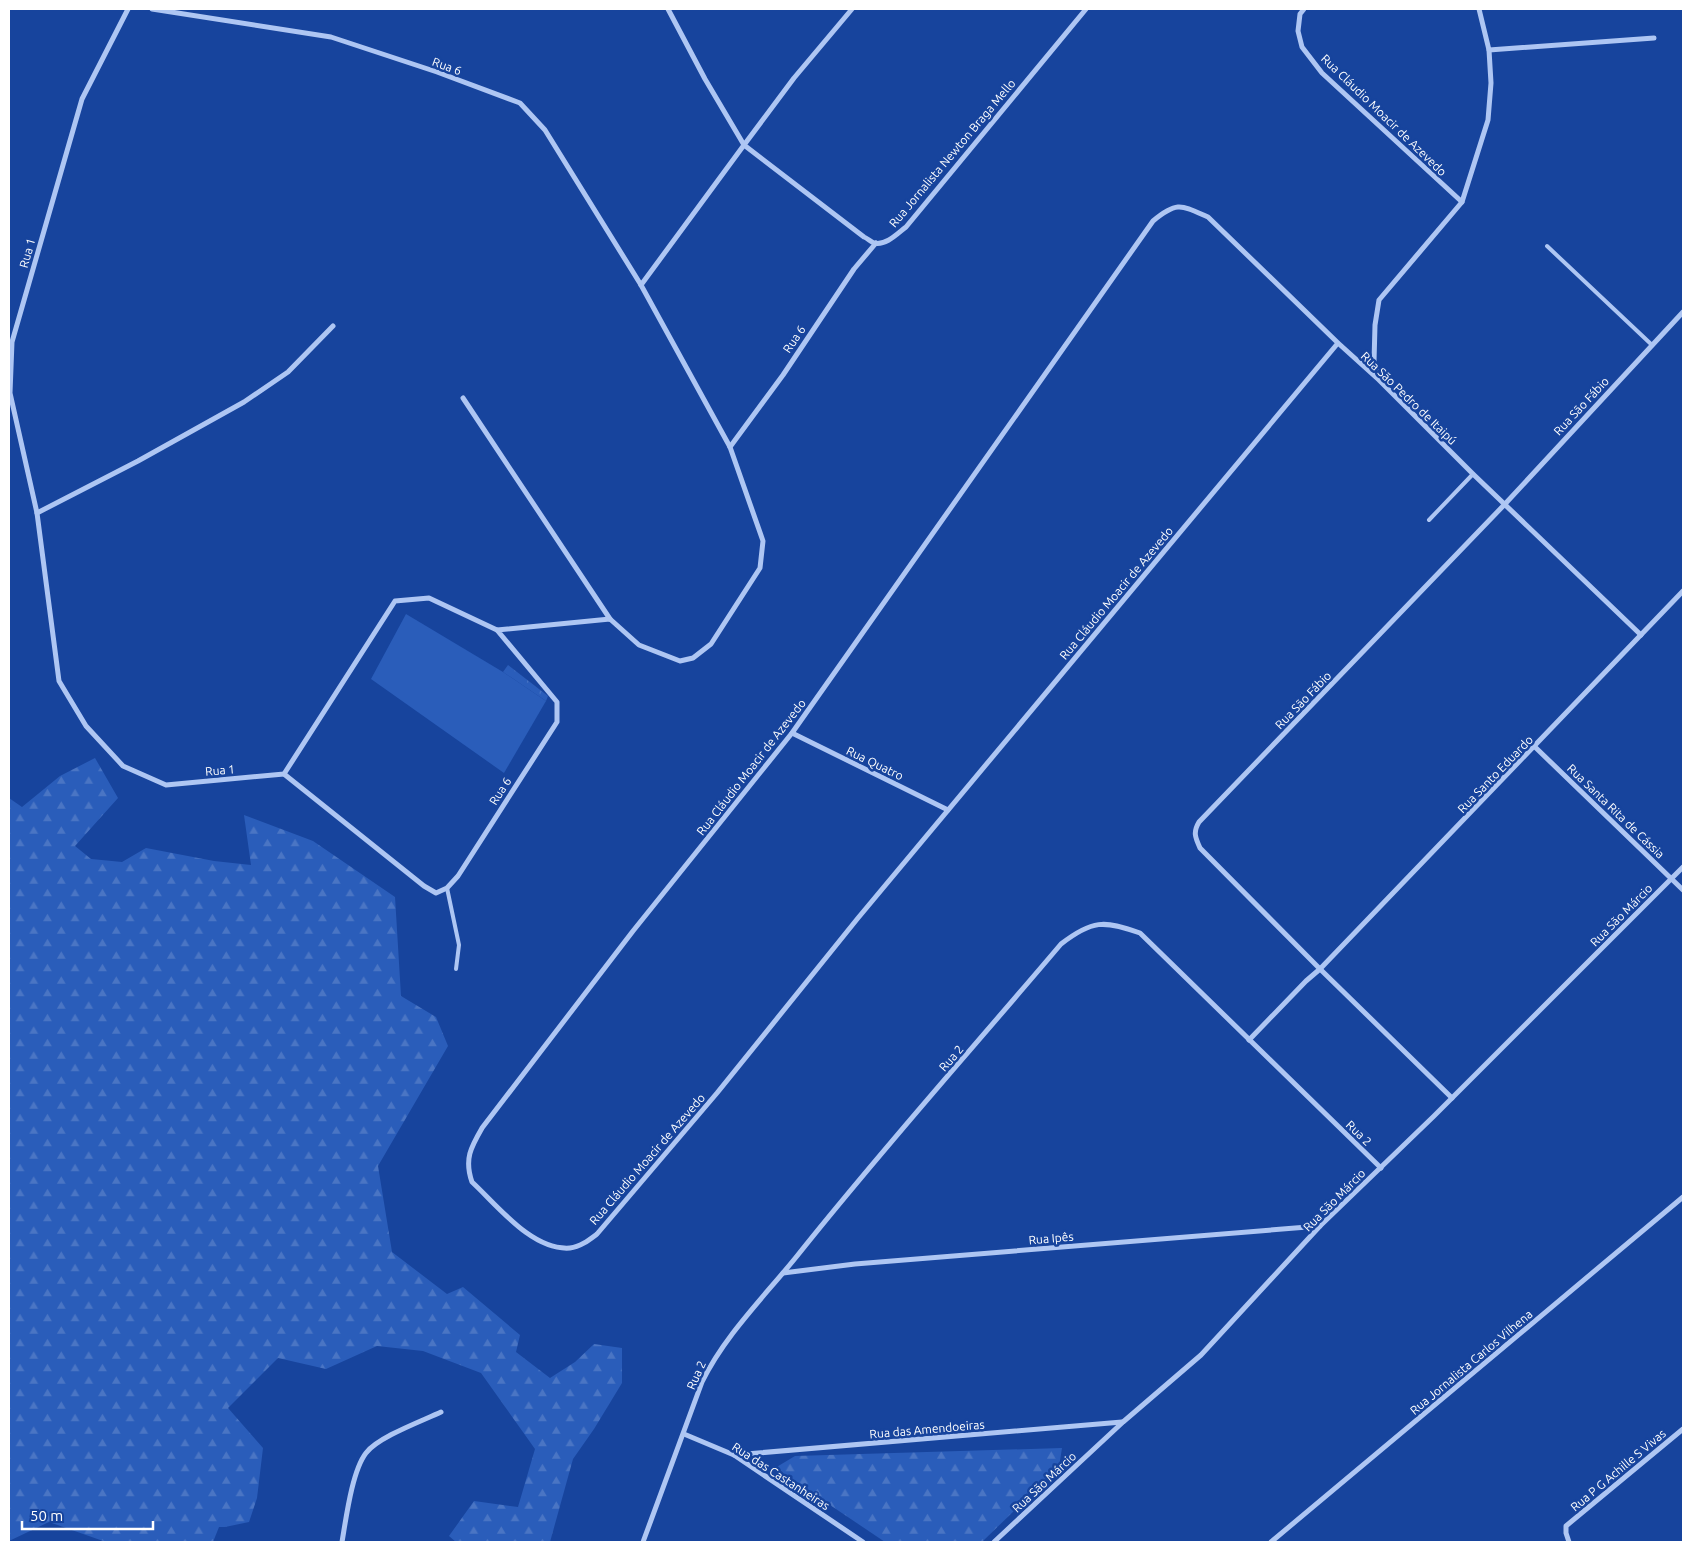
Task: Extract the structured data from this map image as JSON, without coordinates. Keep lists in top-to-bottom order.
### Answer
{
  "streets": {
    "street": [
      "Rua 6",
      "Rua Cláudio Moacir de Azevedo",
      "Rua Jornalista Newton Braga Mello",
      "Rua 1",
      "Rua São Pedro de Itaipú",
      "Rua São Fábio",
      "Rua Quatro",
      "Rua Santo Eduardo",
      "Rua Santa Rita de Cássia",
      "Rua São Márcio",
      "Rua 2",
      "Rua Ipês",
      "Rua Jornalista Carlos Vilhena",
      "Rua das Amendoeiras",
      "Rua P G Achille S Vivas",
      "Rua das Castanheiras"
    ]
  },
  "crossings": [
    ["Rua 6", "Rua Jornalista Newton Braga Mello"],
    ["Rua Cláudio Moacir de Azevedo", "Rua São Pedro de Itaipú"],
    ["Rua Cláudio Moacir de Azevedo", "Rua Quatro"],
    ["Rua São Pedro de Itaipú", "Rua São Fábio"],
    ["Rua São Pedro de Itaipú", "Rua Santo Eduardo"],
    ["Rua São Fábio", "Rua Santo Eduardo"],
    ["Rua São Fábio", "Rua São Márcio"],
    ["Rua Santo Eduardo", "Rua Santa Rita de Cássia"],
    ["Rua Santo Eduardo", "Rua 2"],
    ["Rua Santa Rita de Cássia", "Rua São Márcio"],
    ["Rua São Márcio", "Rua 2"],
    ["Rua São Márcio", "Rua Ipês"],
    ["Rua São Márcio", "Rua das Amendoeiras"],
    ["Rua 2", "Rua Ipês"],
    ["Rua 2", "Rua das Castanheiras"],
    ["Rua das Amendoeiras", "Rua das Castanheiras"]
  ],
  "scale_bar": "50 m"
}
